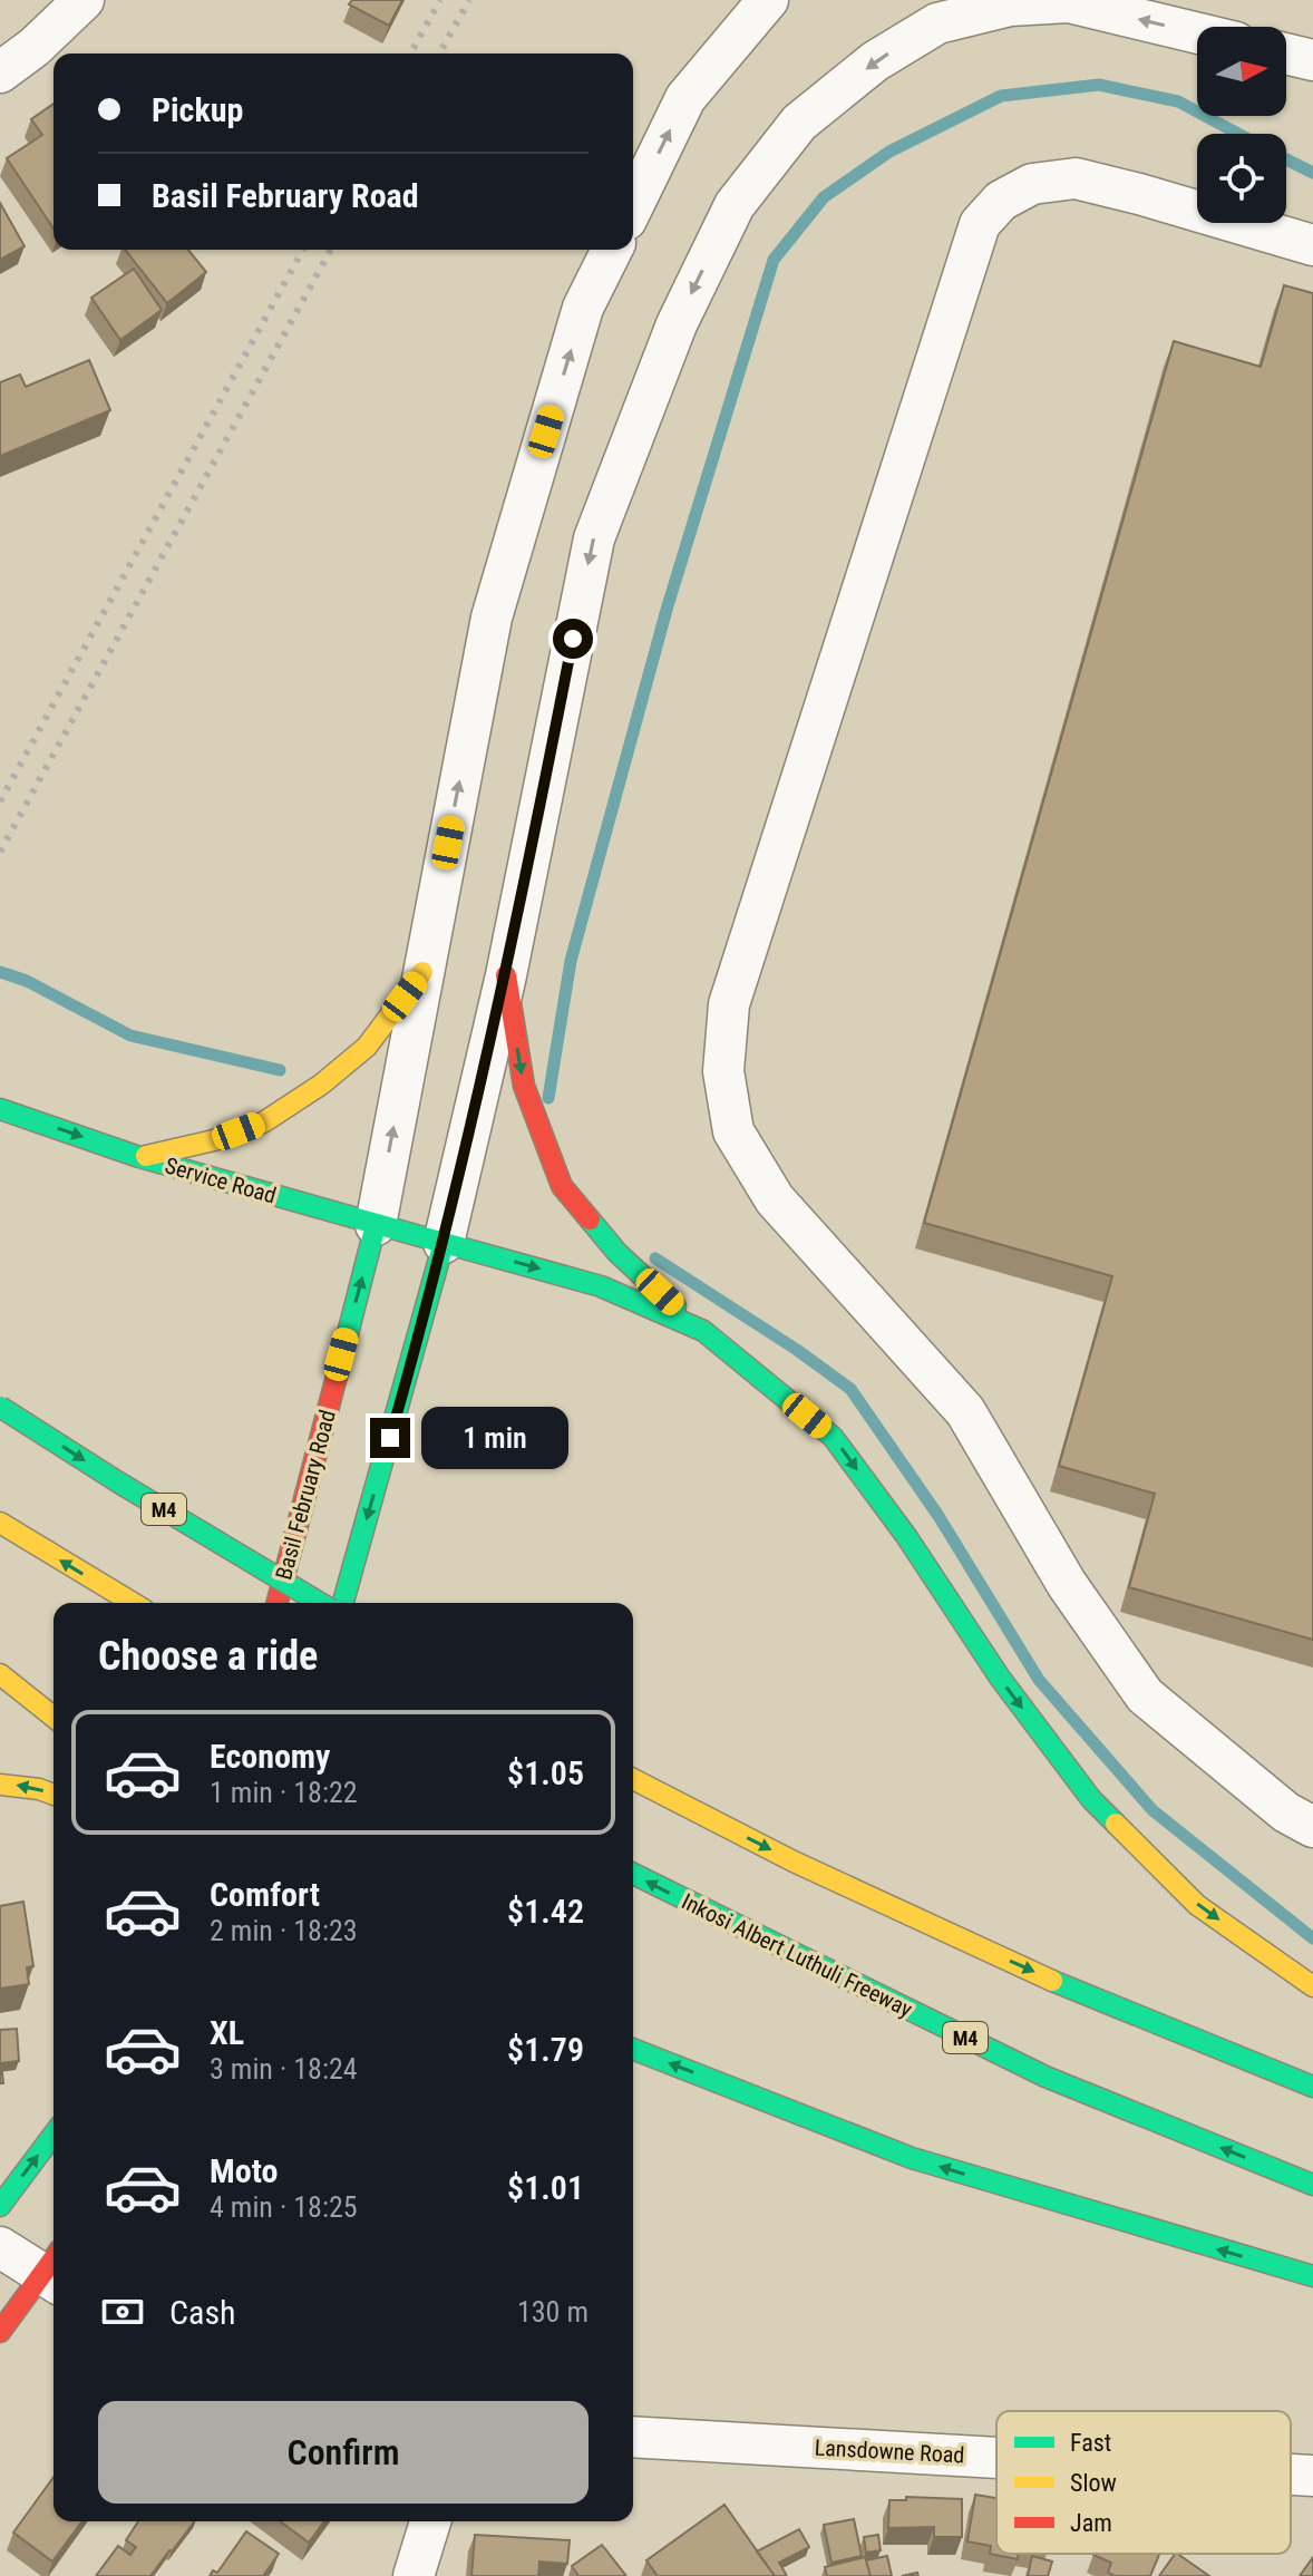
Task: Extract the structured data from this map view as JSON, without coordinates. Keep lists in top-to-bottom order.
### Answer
{
  "streets": {
    "main road": [
      "Service Road",
      "Basil February Road",
      "M4",
      "Inkosi Albert Luthuli Freeway"
    ],
    "street": ["Lansdowne Road"]
  },
  "crossings": [
    ["Service Road", "Basil February Road"]
  ],
  "one_way": ["Service Road"],
  "legend": ["Fast", "Slow", "Jam"],
  "north": "right",
  "page": {
    "banner": ["Pickup", "Basil February Road"],
    "bubble": "1 min",
    "heading": "Choose a ride",
    "list": [
      {
        "name": "Economy",
        "note": "1 min · 18:22",
        "value": "$1.05"
      },
      {
        "name": "Comfort",
        "note": "2 min · 18:23",
        "value": "$1.42"
      },
      {
        "name": "XL",
        "note": "3 min · 18:24",
        "value": "$1.79"
      },
      {
        "name": "Moto",
        "note": "4 min · 18:25",
        "value": "$1.01"
      }
    ],
    "pay": ["Cash", "130 m"],
    "buttons": "Confirm"
  }
}
